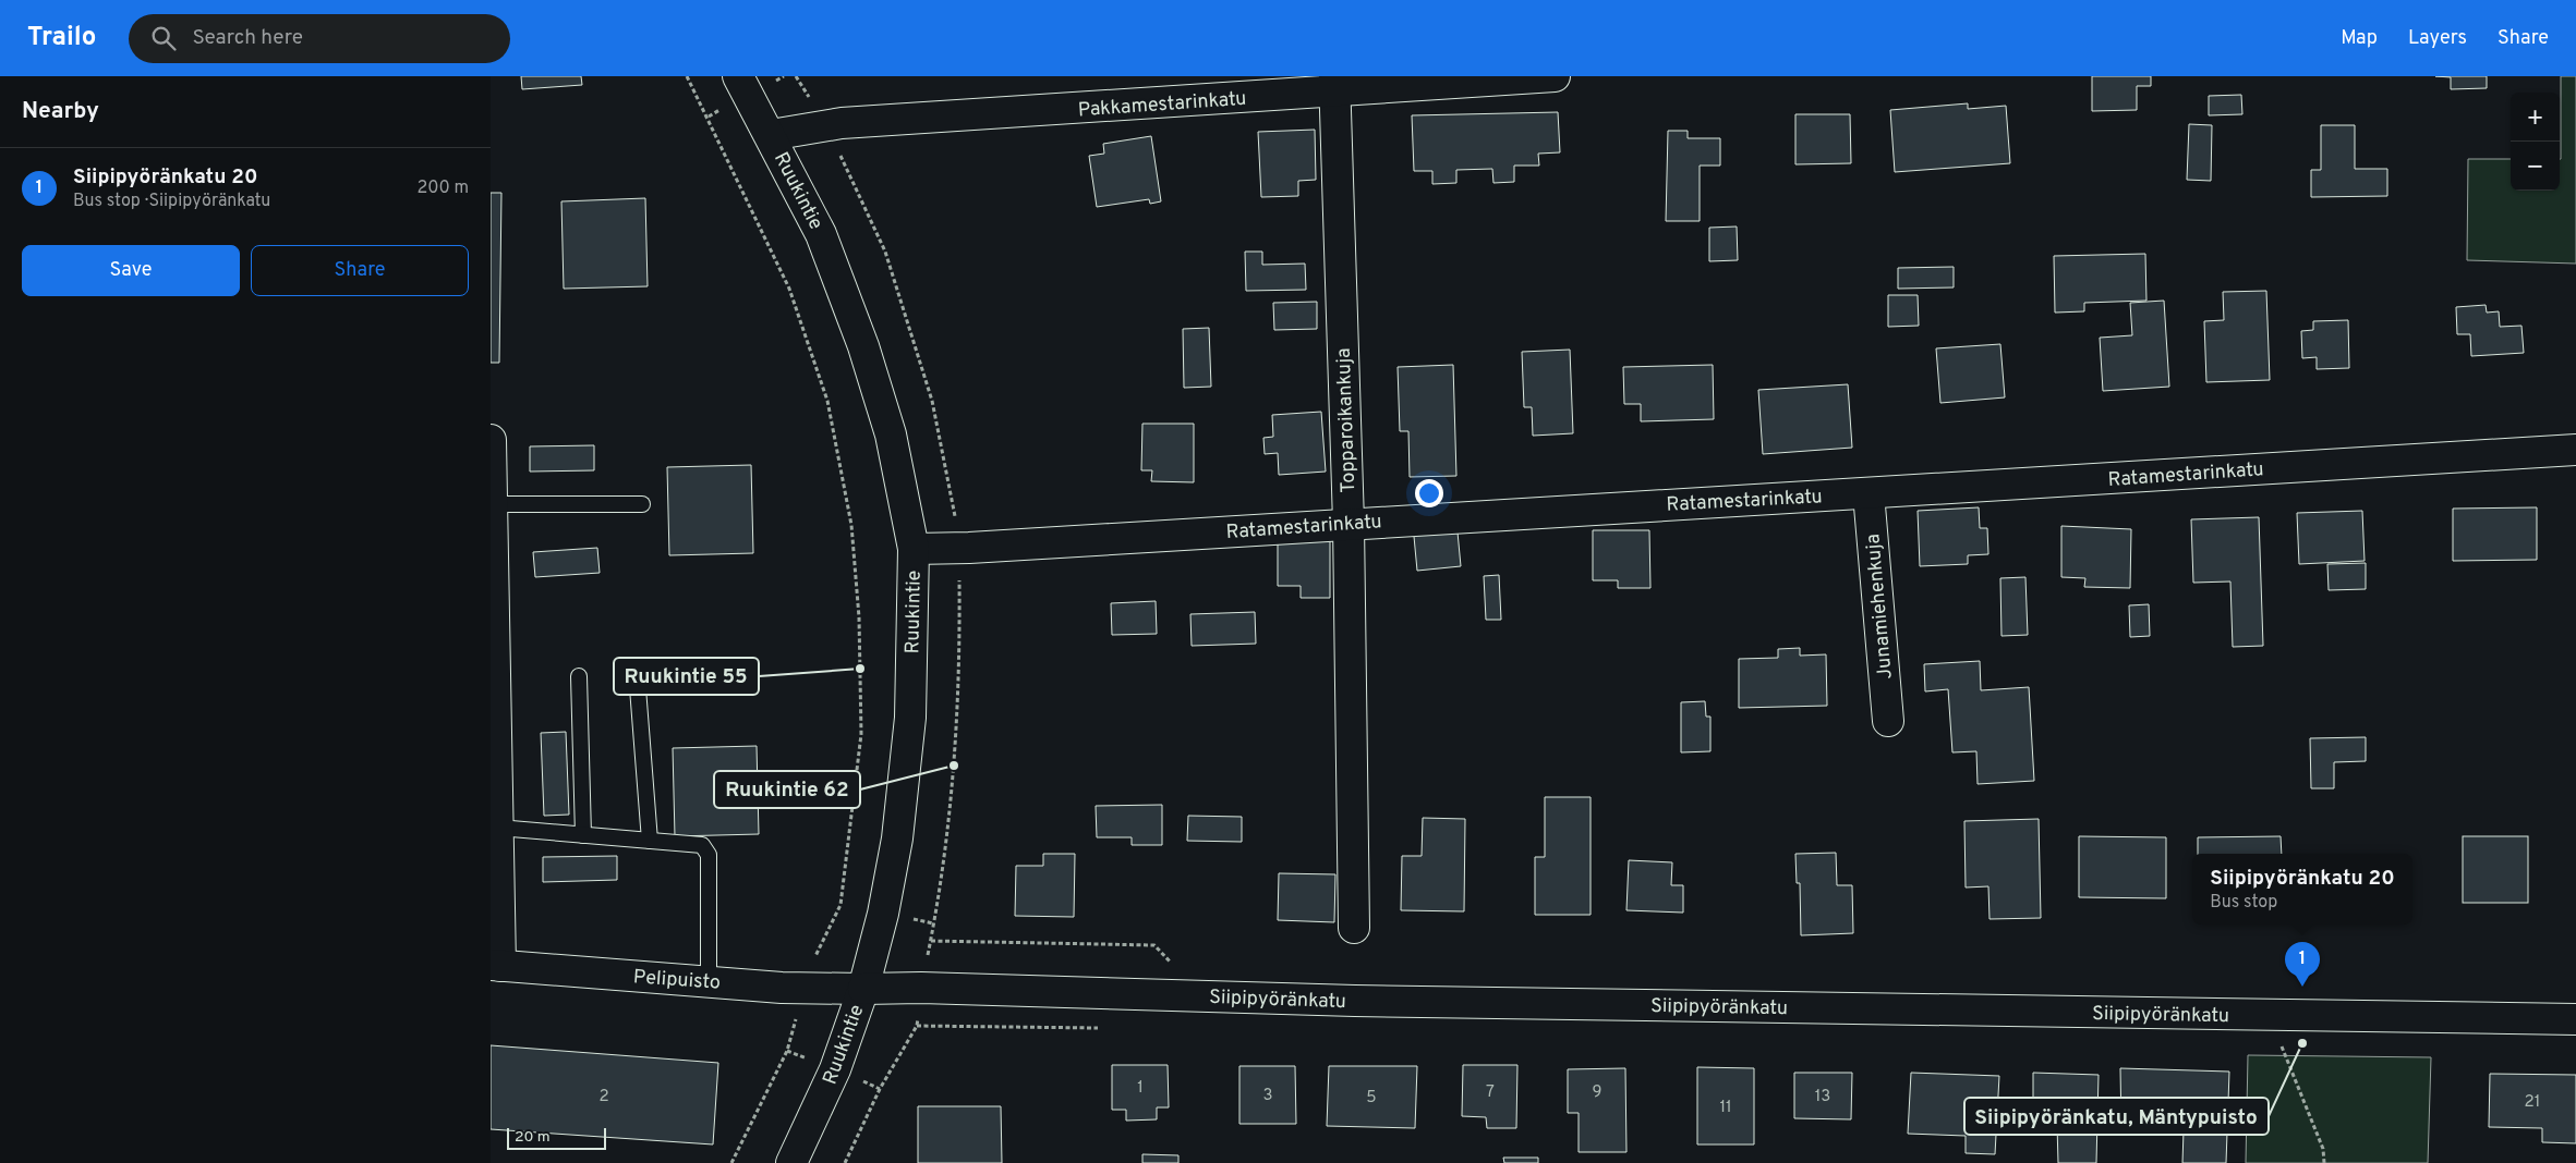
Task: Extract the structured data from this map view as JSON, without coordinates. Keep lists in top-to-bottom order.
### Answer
{
  "streets": {
    "street": [
      "Pakkamestarinkatu",
      "Ruukintie",
      "Topparoikankuja",
      "Ratamestarinkatu",
      "Junamiehenkuja",
      "Pelipuisto",
      "Siipipyöränkatu"
    ]
  },
  "crossings": [
    ["Pakkamestarinkatu", "Ruukintie"],
    ["Pakkamestarinkatu", "Topparoikankuja"],
    ["Ruukintie", "Ratamestarinkatu"],
    ["Ruukintie", "Pelipuisto"],
    ["Ruukintie", "Siipipyöränkatu"],
    ["Topparoikankuja", "Ratamestarinkatu"],
    ["Ratamestarinkatu", "Junamiehenkuja"],
    ["Pelipuisto", "Siipipyöränkatu"]
  ],
  "places": ["Ruukintie 55", "Ruukintie 62", "Siipipyöränkatu, Mäntypuisto"],
  "house_numbers": [
    "1",
    "7",
    "9",
    "3",
    "2",
    "13",
    "5",
    "21",
    "11"
  ],
  "scale_bar": "20 m",
  "page": {
    "header": "Trailo",
    "search": "Search here",
    "nav": ["Map", "Layers", "Share"],
    "heading": "Nearby",
    "map_buttons": ["+", "−"],
    "list": [
      {
        "mark": "1",
        "name": "Siipipyöränkatu 20",
        "note": "Bus stop · Siipipyöränkatu",
        "value": "200 m"
      }
    ],
    "buttons": ["Save", "Share"],
    "popup": ["Siipipyöränkatu 20", "Bus stop"],
    "pins": "1",
    "scale": "20 m"
  }
}
